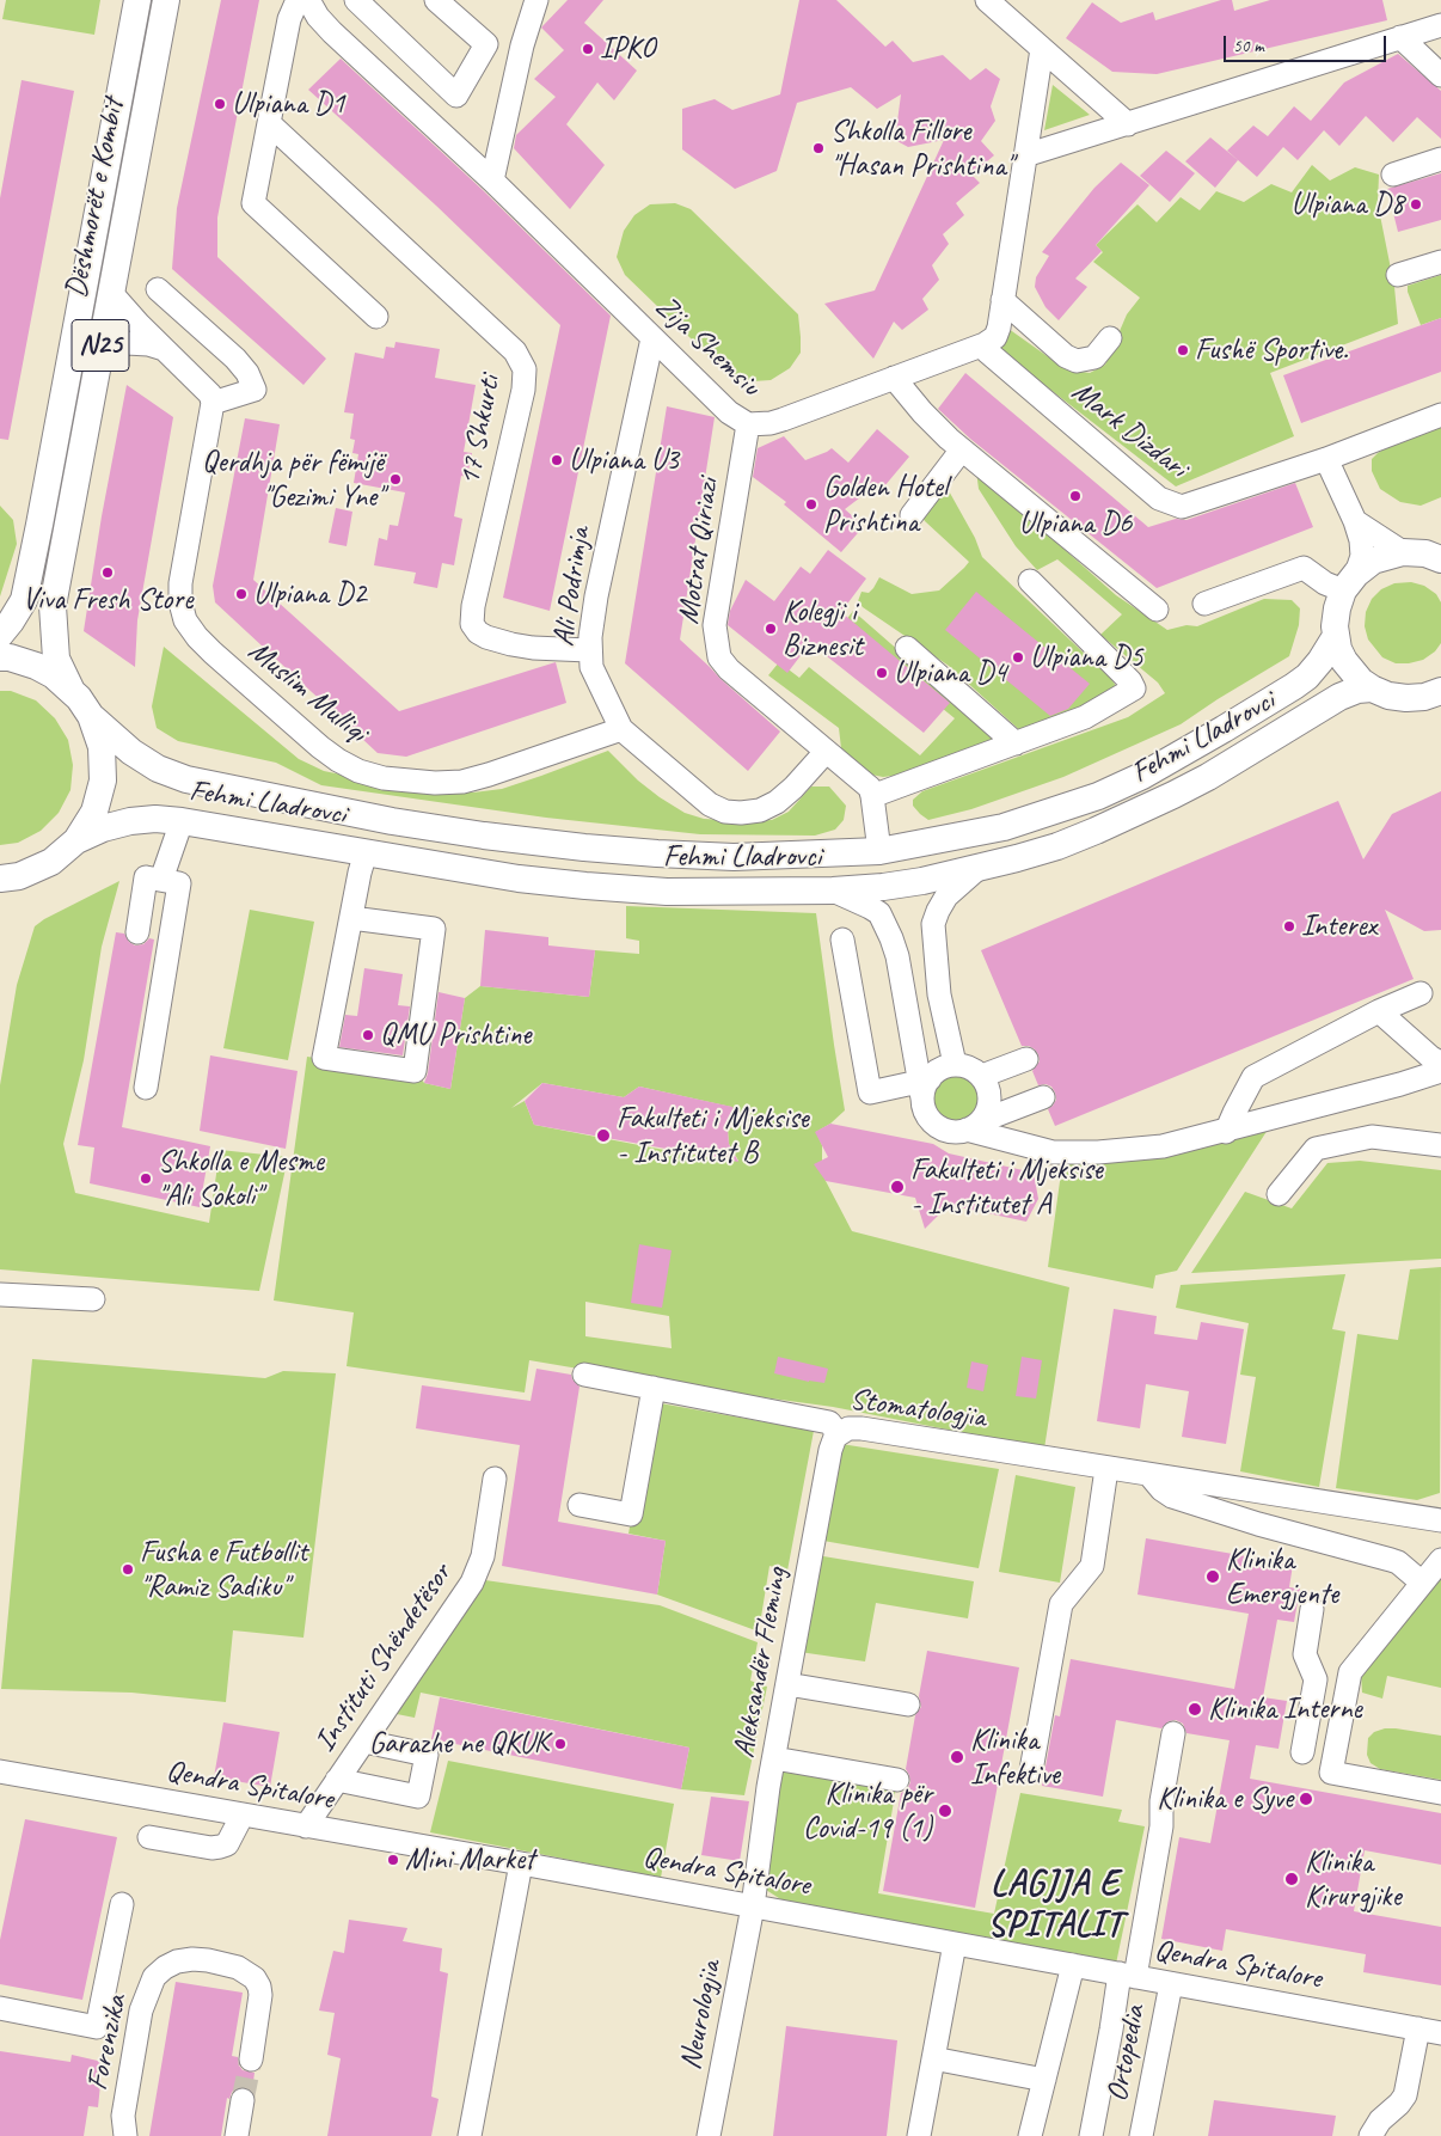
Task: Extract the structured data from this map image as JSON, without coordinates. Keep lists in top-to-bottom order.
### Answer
{
  "streets": {
    "main road": ["Dëshmorët e Kombit", "N25", "Fehmi Lladrovci"],
    "street": [
      "Zija Shemsiu",
      "17 Shkurti",
      "Mark Dizdari",
      "Motrat Qiriazi",
      "Ali Podrimja",
      "Muslim Mulliqi",
      "Stomatologjia",
      "Instituti Shëndetësor",
      "Aleksandër Fleming",
      "Qendra Spitalore",
      "Neurologjia",
      "Forenzika",
      "Ortopedia"
    ]
  },
  "crossings": [
    ["Zija Shemsiu", "Mark Dizdari"],
    ["Zija Shemsiu", "Motrat Qiriazi"],
    ["Zija Shemsiu", "Ali Podrimja"],
    ["17 Shkurti", "Ali Podrimja"],
    ["Motrat Qiriazi", "Ali Podrimja"],
    ["Ali Podrimja", "Muslim Mulliqi"],
    ["Stomatologjia", "Aleksandër Fleming"],
    ["Instituti Shëndetësor", "Qendra Spitalore"],
    ["Aleksandër Fleming", "Qendra Spitalore"],
    ["Aleksandër Fleming", "Neurologjia"],
    ["Qendra Spitalore", "Neurologjia"],
    ["Qendra Spitalore", "Ortopedia"]
  ],
  "districts": ["LAGJJA E SPITALIT"],
  "places": [
    "IPKO",
    "Ulpiana D1",
    "Shkolla Fillore \"Hasan Prishtina\"",
    "Ulpiana D8",
    "Fushë Sportive.",
    "Ulpiana U3",
    "Qerdhja për fëmijë \"Gezimi Yne\"",
    "Ulpiana D6",
    "Golden Hotel Prishtina",
    "Viva Fresh Store",
    "Ulpiana D2",
    "Kolegji i Biznesit",
    "Ulpiana D5",
    "Ulpiana D4",
    "Interex",
    "QMU Prishtine",
    "Fakulteti i Mjeksise - Institutet B",
    "Shkolla e Mesme \"Ali Sokoli\"",
    "Fakulteti i Mjeksise - Institutet A",
    "Fusha e Futbollit \"Ramiz Sadiku\"",
    "Klinika Emergjente",
    "Klinika Interne",
    "Garazhe ne QKUK",
    "Klinika Infektive",
    "Klinika e Syve",
    "Klinika për Covid-19 (1)",
    "Mini Market",
    "Klinika Kirurgjike"
  ],
  "scale_bar": "50 m"
}
